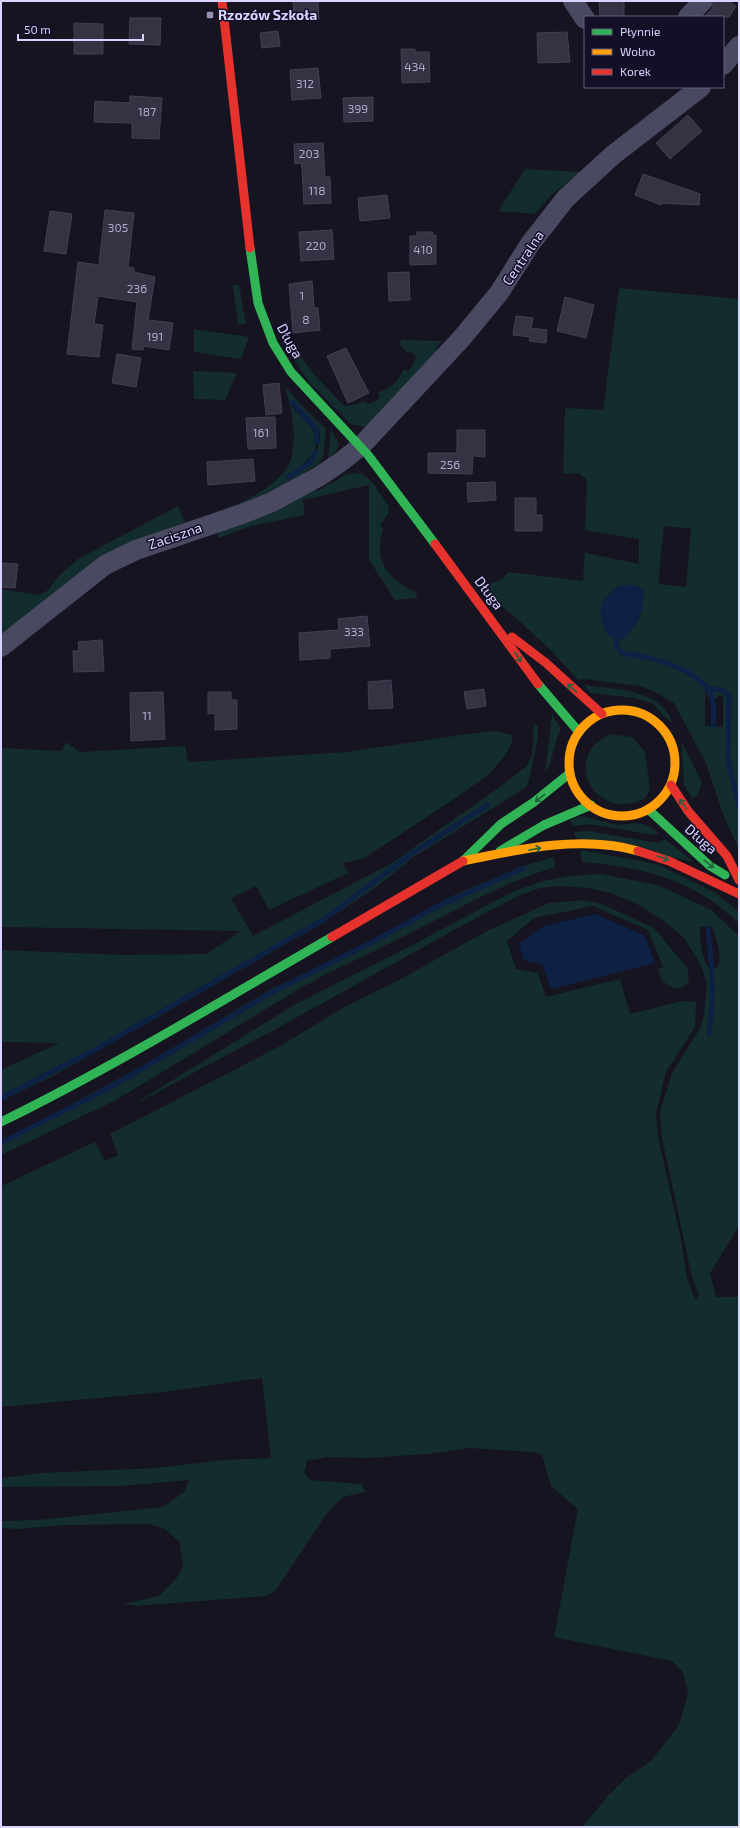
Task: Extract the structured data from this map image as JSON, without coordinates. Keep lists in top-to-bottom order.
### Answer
{
  "streets": {
    "main road": ["Długa"],
    "street": ["Centralna", "Zaciszna"]
  },
  "crossings": [
    ["Centralna", "Długa"],
    ["Centralna", "Zaciszna"],
    ["Długa", "Zaciszna"]
  ],
  "places": {
    "transit": ["Rzozów Szkoła"]
  },
  "house_numbers": [
    "434",
    "312",
    "399",
    "187",
    "203",
    "118",
    "305",
    "220",
    "410",
    "236",
    "1",
    "8",
    "191",
    "161",
    "256",
    "333",
    "11"
  ],
  "legend": ["Płynnie", "Wolno", "Korek"],
  "scale_bar": "50 m"
}
